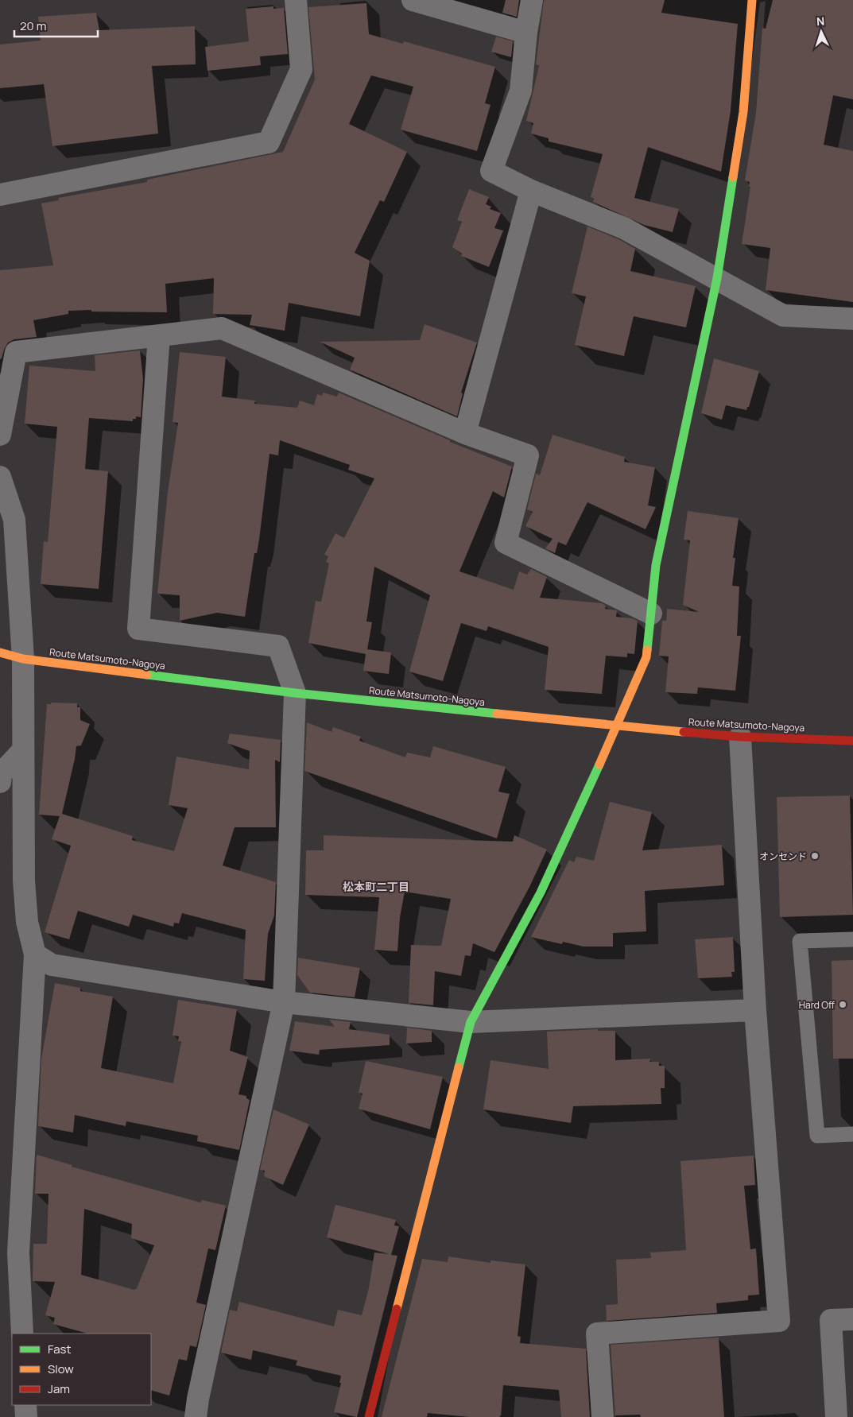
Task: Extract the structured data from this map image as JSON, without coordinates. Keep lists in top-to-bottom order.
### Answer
{
  "streets": {
    "street": ["Route Matsumoto-Nagoya"]
  },
  "districts": ["松本町二丁目"],
  "places": ["オンセンド", "Hard Off"],
  "legend": ["Fast", "Slow", "Jam"],
  "scale_bar": "20 m",
  "north": "top"
}
